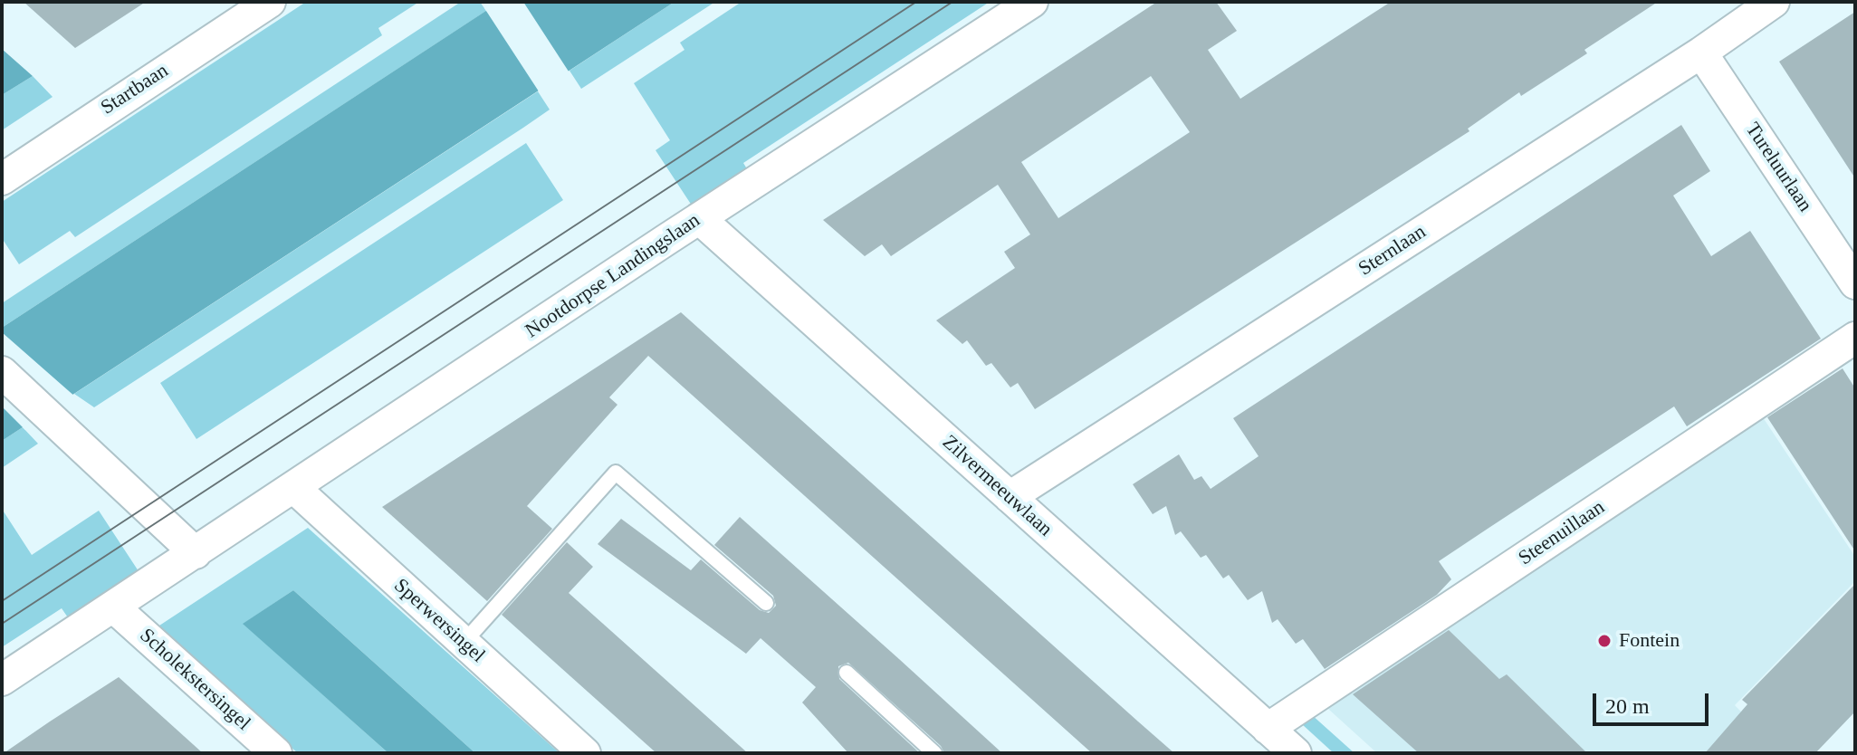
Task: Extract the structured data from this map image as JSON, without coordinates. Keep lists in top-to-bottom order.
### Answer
{
  "streets": {
    "street": [
      "Startbaan",
      "Tureluurlaan",
      "Sternlaan",
      "Nootdorpse Landingslaan",
      "Zilvermeeuwlaan",
      "Steenuillaan",
      "Sperwersingel",
      "Scholekstersingel"
    ]
  },
  "crossings": [
    ["Tureluurlaan", "Sternlaan"],
    ["Sternlaan", "Zilvermeeuwlaan"],
    ["Nootdorpse Landingslaan", "Zilvermeeuwlaan"],
    ["Nootdorpse Landingslaan", "Sperwersingel"],
    ["Nootdorpse Landingslaan", "Scholekstersingel"],
    ["Zilvermeeuwlaan", "Steenuillaan"]
  ],
  "places": ["Fontein"],
  "scale_bar": "20 m"
}
